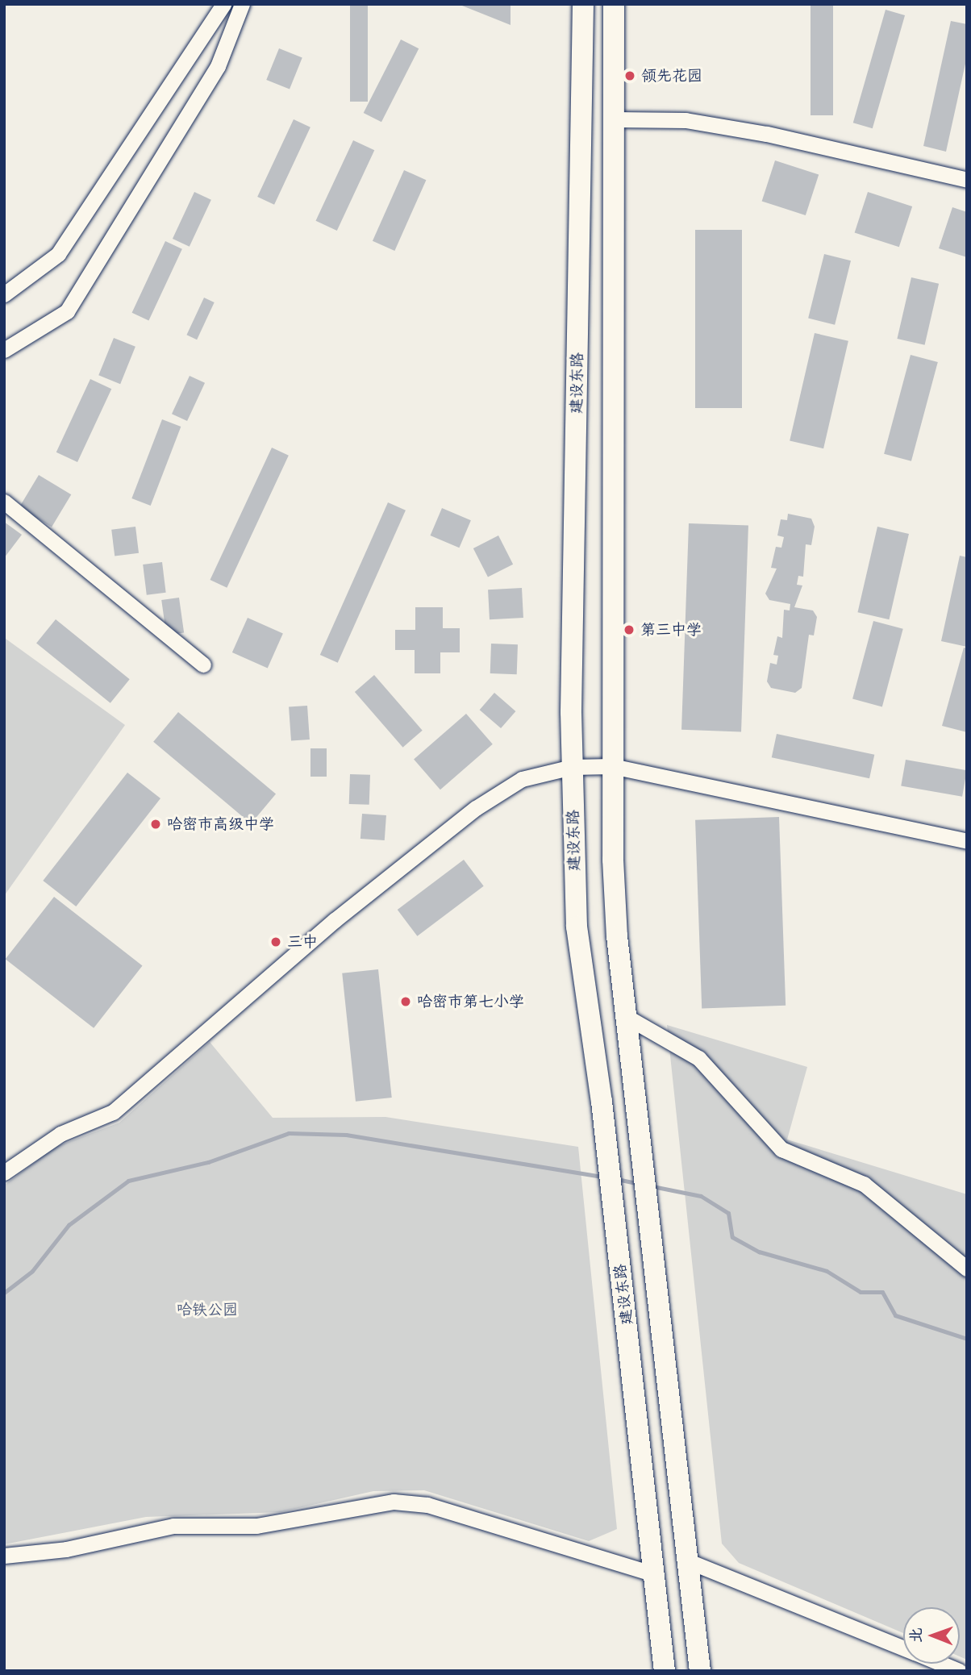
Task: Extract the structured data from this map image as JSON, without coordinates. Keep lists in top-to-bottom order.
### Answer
{
  "streets": {
    "main road": ["建设东路"]
  },
  "parks": ["哈铁公园"],
  "places": [
    "领先花园",
    "第三中学",
    "哈密市高级中学",
    "三中",
    "哈密市第七小学"
  ],
  "north": "left"
}
